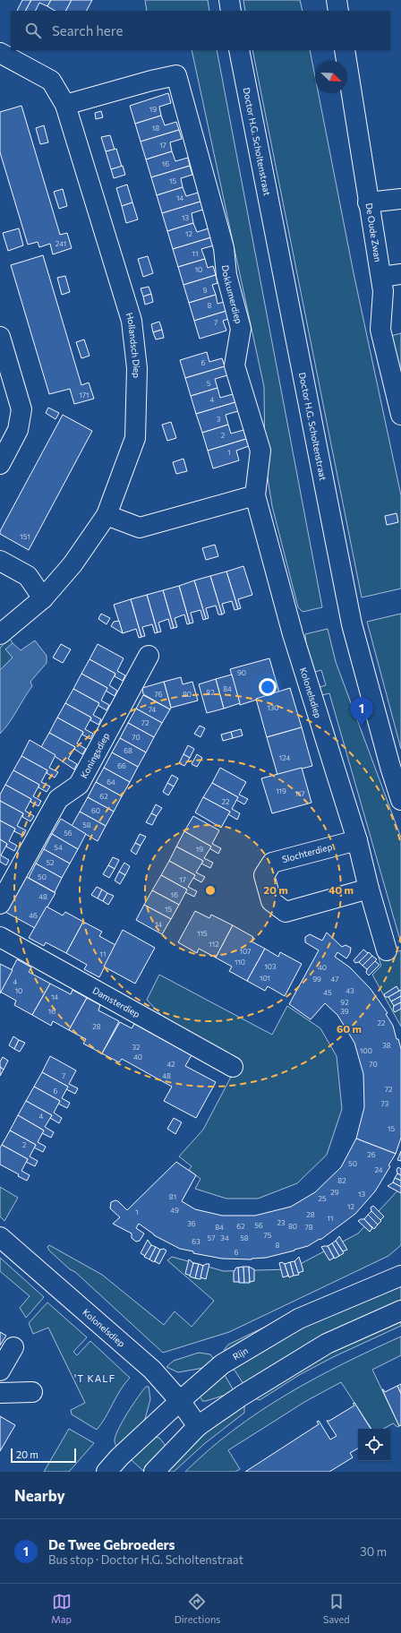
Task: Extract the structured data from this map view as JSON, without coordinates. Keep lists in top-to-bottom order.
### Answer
{
  "streets": {
    "street": [
      "Doctor H.G. Scholtenstraat",
      "De Oude Zwan",
      "Dokkumerdiep",
      "Hollandsch Diep",
      "Kolonelsdiep",
      "Koningsdiep",
      "Slochterdiep",
      "Damsterdiep",
      "Rijn"
    ]
  },
  "crossings": [
    ["Dokkumerdiep", "Hollandsch Diep"],
    ["Dokkumerdiep", "Kolonelsdiep"],
    ["Kolonelsdiep", "Slochterdiep"],
    ["Kolonelsdiep", "Rijn"]
  ],
  "districts": ["'T KALF"],
  "house_numbers": [
    "19",
    "18",
    "17",
    "16",
    "15",
    "14",
    "13",
    "12",
    "241",
    "11",
    "10",
    "9",
    "8",
    "7",
    "6",
    "5",
    "171",
    "4",
    "3",
    "2",
    "1",
    "151",
    "90",
    "84",
    "82",
    "76",
    "80",
    "130",
    "74",
    "72",
    "70",
    "68",
    "124",
    "66",
    "64",
    "119",
    "117",
    "62",
    "22",
    "60",
    "58",
    "56",
    "54",
    "19",
    "52",
    "50",
    "17",
    "16",
    "48",
    "15",
    "46",
    "14",
    "115",
    "112",
    "107",
    "11",
    "110",
    "103",
    "40",
    "101",
    "99",
    "47",
    "4",
    "10",
    "43",
    "45",
    "14",
    "92",
    "16",
    "39",
    "22",
    "28",
    "38",
    "32",
    "100",
    "40",
    "42",
    "70",
    "7",
    "48",
    "72",
    "6",
    "73",
    "4",
    "15",
    "2",
    "26",
    "50",
    "24",
    "82",
    "29",
    "13",
    "81",
    "25",
    "12",
    "49",
    "1",
    "28",
    "11",
    "23",
    "36",
    "56",
    "62",
    "80",
    "84",
    "78",
    "75",
    "57",
    "34",
    "58",
    "63",
    "8",
    "6"
  ],
  "scale_bar": "20 m",
  "north": "bottom right",
  "page": {
    "search": "Search here",
    "pins": "1",
    "scale": "20 m",
    "heading": "Nearby",
    "list": [
      {
        "mark": "1",
        "name": "De Twee Gebroeders",
        "note": "Bus stop · Doctor H.G. Scholtenstraat",
        "value": "30 m"
      }
    ],
    "nav": ["Map", "Directions", "Saved"]
  },
  "rings": ["20 m", "40 m", "60 m"]
}
